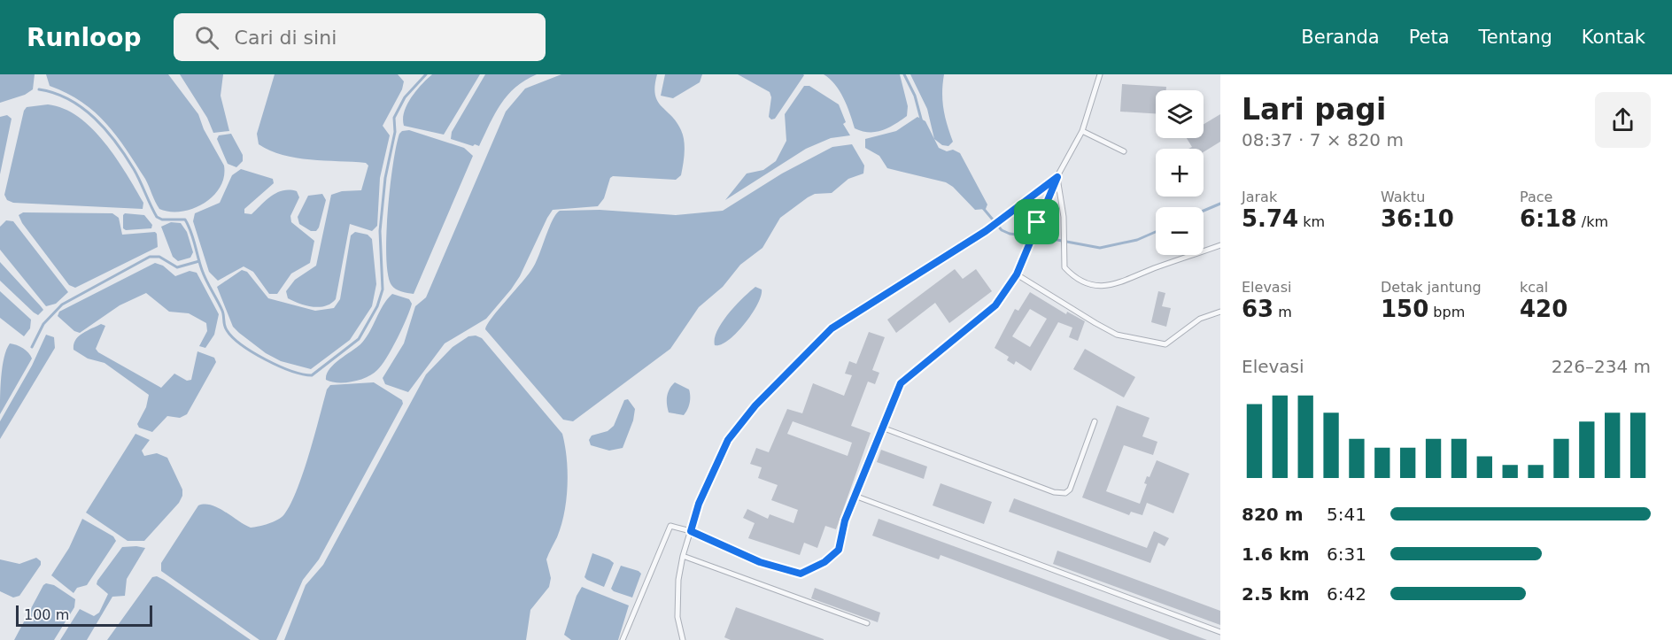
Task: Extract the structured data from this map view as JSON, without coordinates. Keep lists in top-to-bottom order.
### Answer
{
  "scale_bar": "100 m",
  "page": {
    "header": "Runloop",
    "search": "Cari di sini",
    "nav": [
      "Beranda",
      "Peta",
      "Tentang",
      "Kontak"
    ],
    "heading": ["Lari pagi", "08:37 · 7 × 820 m"],
    "map_buttons": ["+", "−"],
    "stats": [
      ["Jarak", "5.74 km"],
      ["Waktu", "36:10"],
      ["Pace", "6:18 /km"],
      ["Elevasi", "63 m"],
      ["Detak jantung", "150 bpm"],
      ["kcal", "420"]
    ],
    "chart": ["Elevasi", "226–234 m"],
    "list": [
      {
        "name": "820 m",
        "note": "5:41"
      },
      {
        "name": "1.6 km",
        "note": "6:31"
      },
      {
        "name": "2.5 km",
        "note": "6:42"
      }
    ],
    "scale": "100 m"
  }
}
